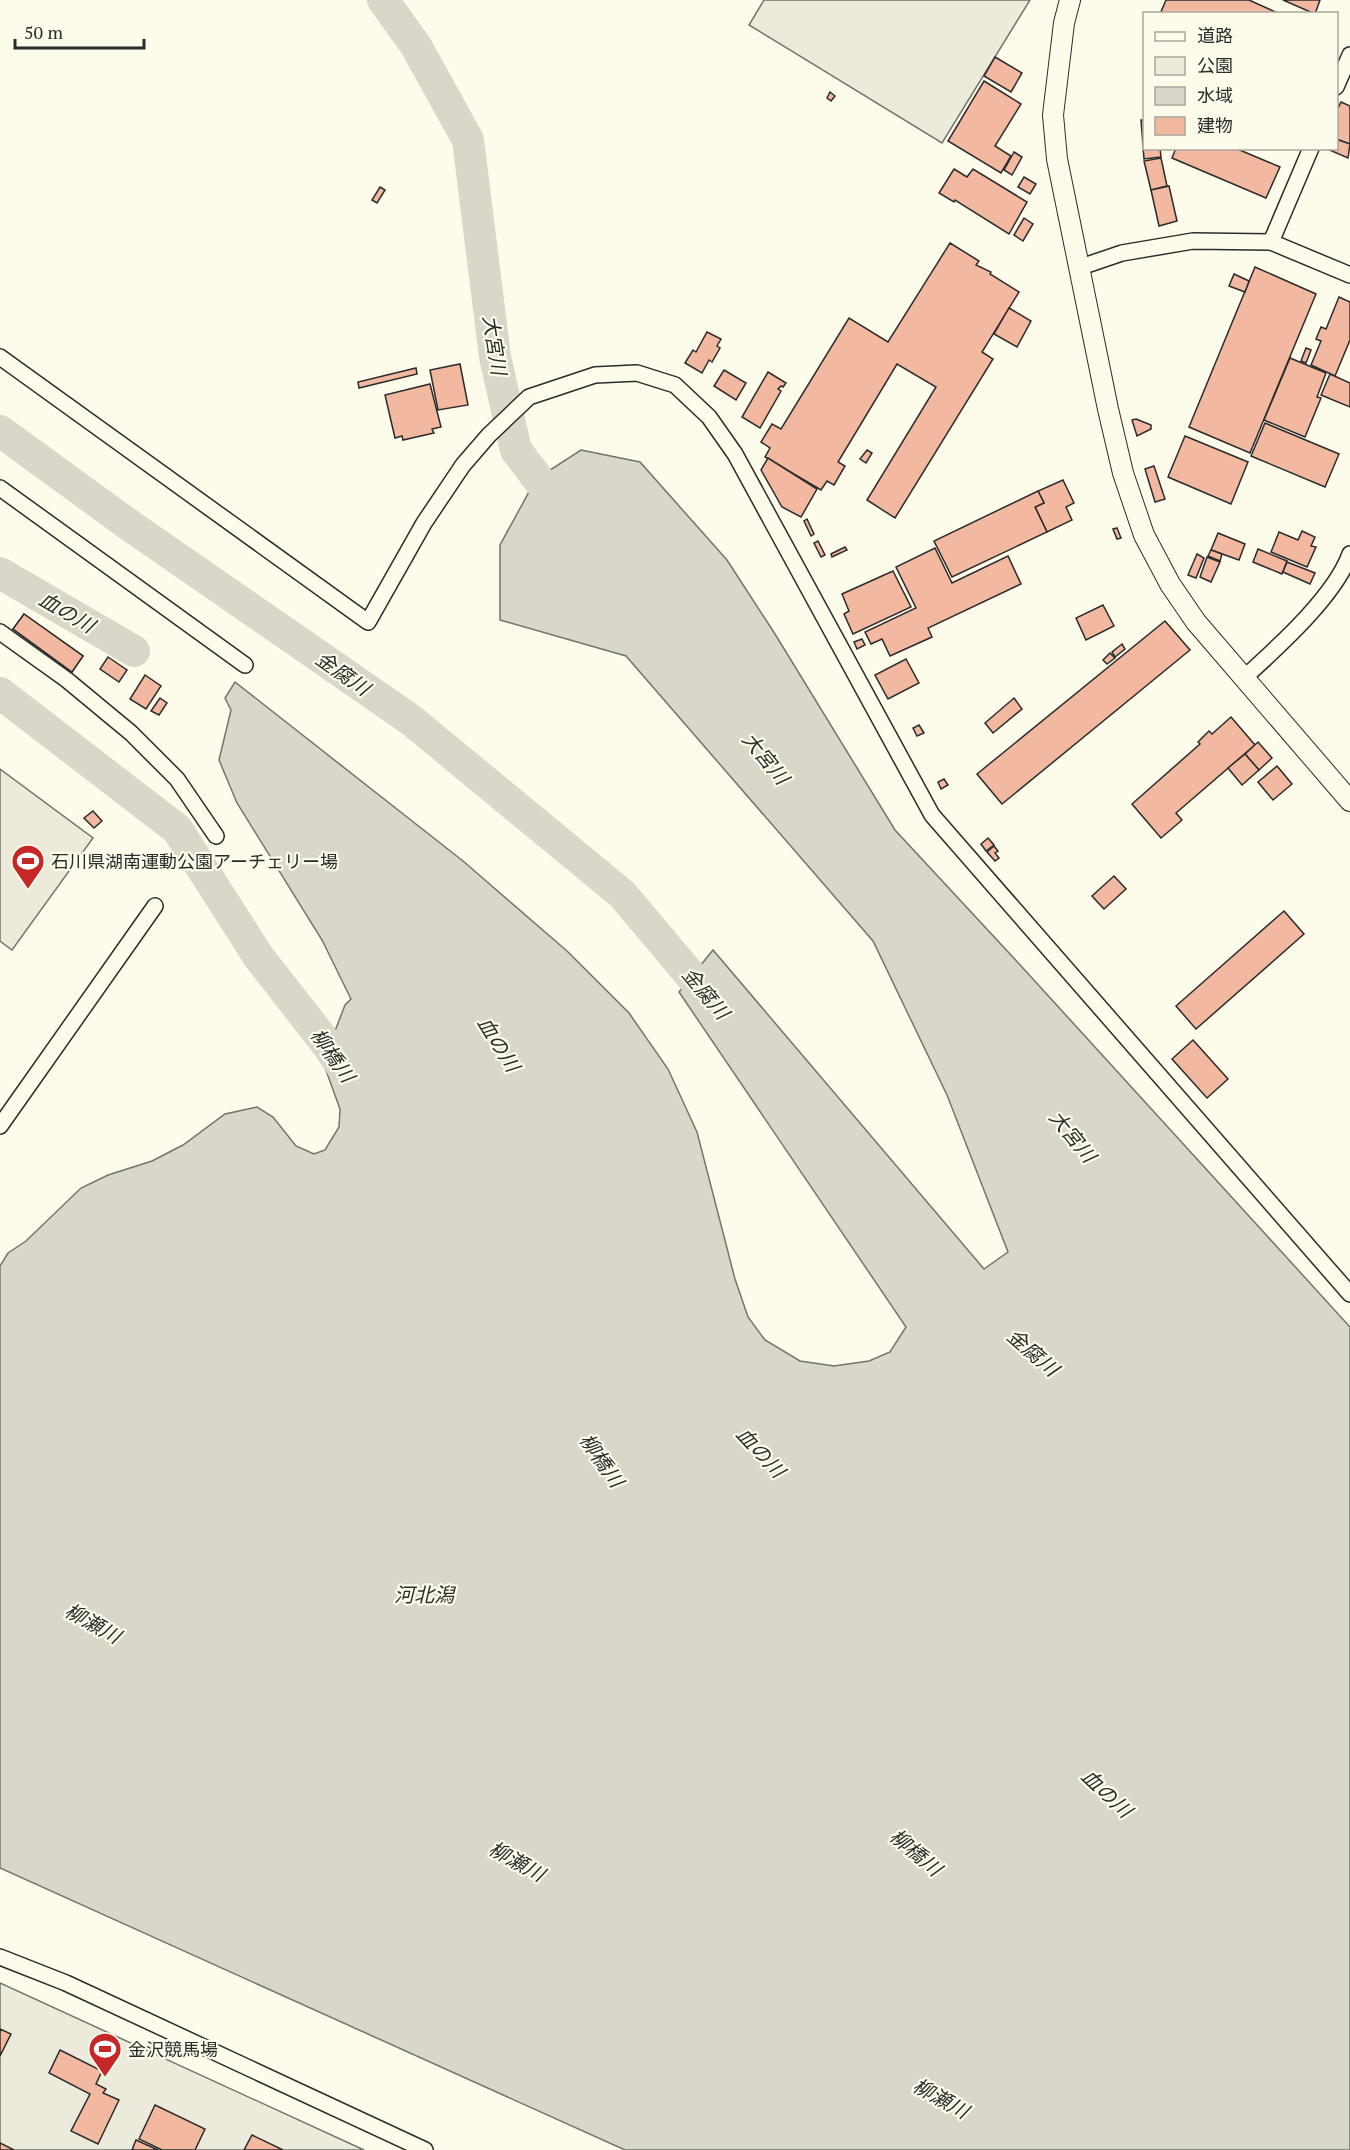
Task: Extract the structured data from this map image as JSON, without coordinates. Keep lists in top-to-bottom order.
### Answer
{
  "water": [
    "大宮川",
    "血の川",
    "金腐川",
    "柳橋川",
    "河北潟",
    "柳瀬川"
  ],
  "places": {
    "sports": ["石川県湖南運動公園アーチェリー場", "金沢競馬場"]
  },
  "legend": [
    "道路",
    "公園",
    "水域",
    "建物"
  ],
  "scale_bar": "50 m"
}
